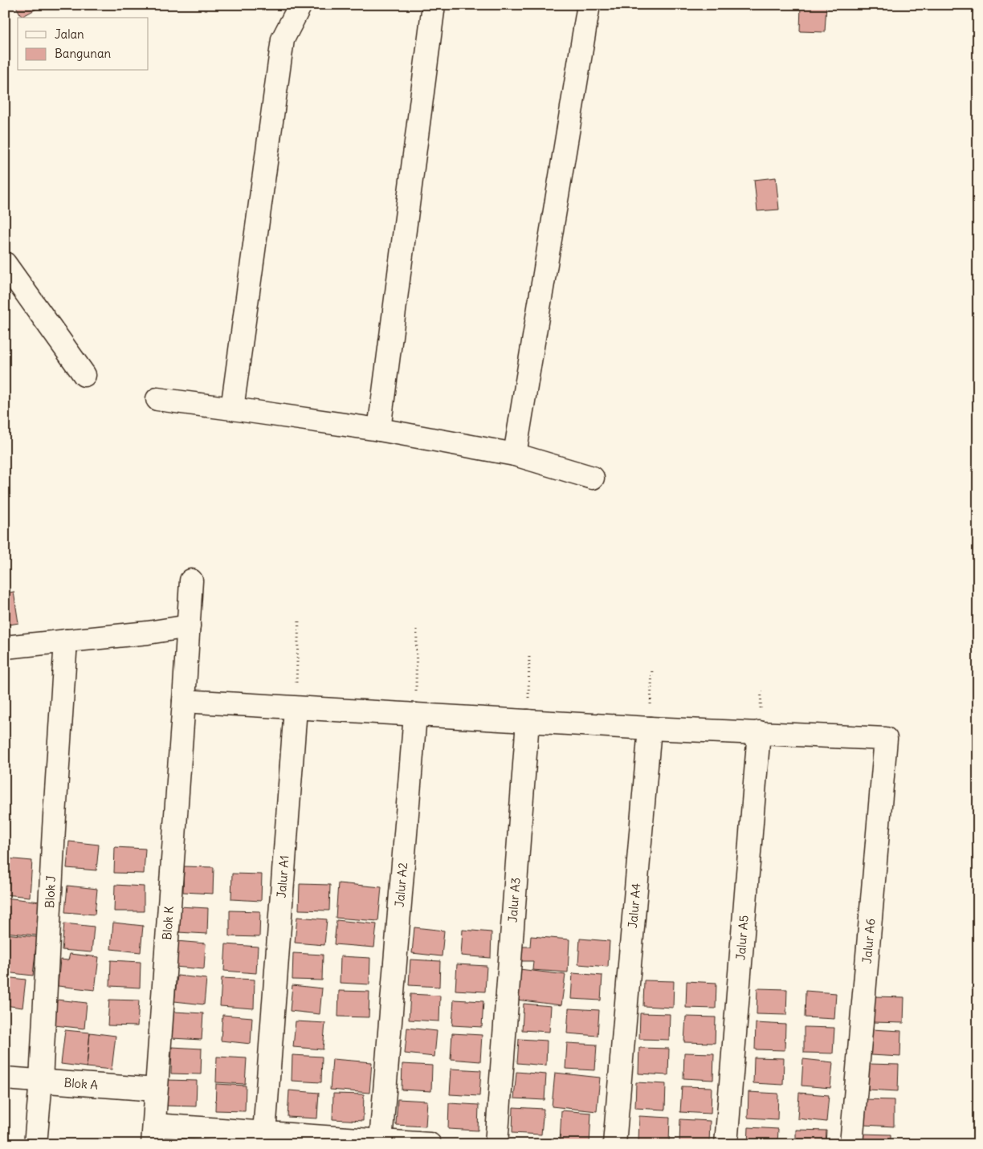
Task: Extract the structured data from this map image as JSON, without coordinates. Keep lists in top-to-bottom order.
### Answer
{
  "streets": {
    "street": [
      "Jalur A1",
      "Jalur A2",
      "Blok J",
      "Jalur A3",
      "Jalur A4",
      "Blok K",
      "Jalur A5",
      "Jalur A6",
      "Blok A"
    ]
  },
  "crossings": [
    ["Blok J", "Blok A"],
    ["Blok K", "Blok A"],
    ["Jalur A5", "Jalur A6"]
  ],
  "legend": ["Jalan", "Bangunan"]
}
